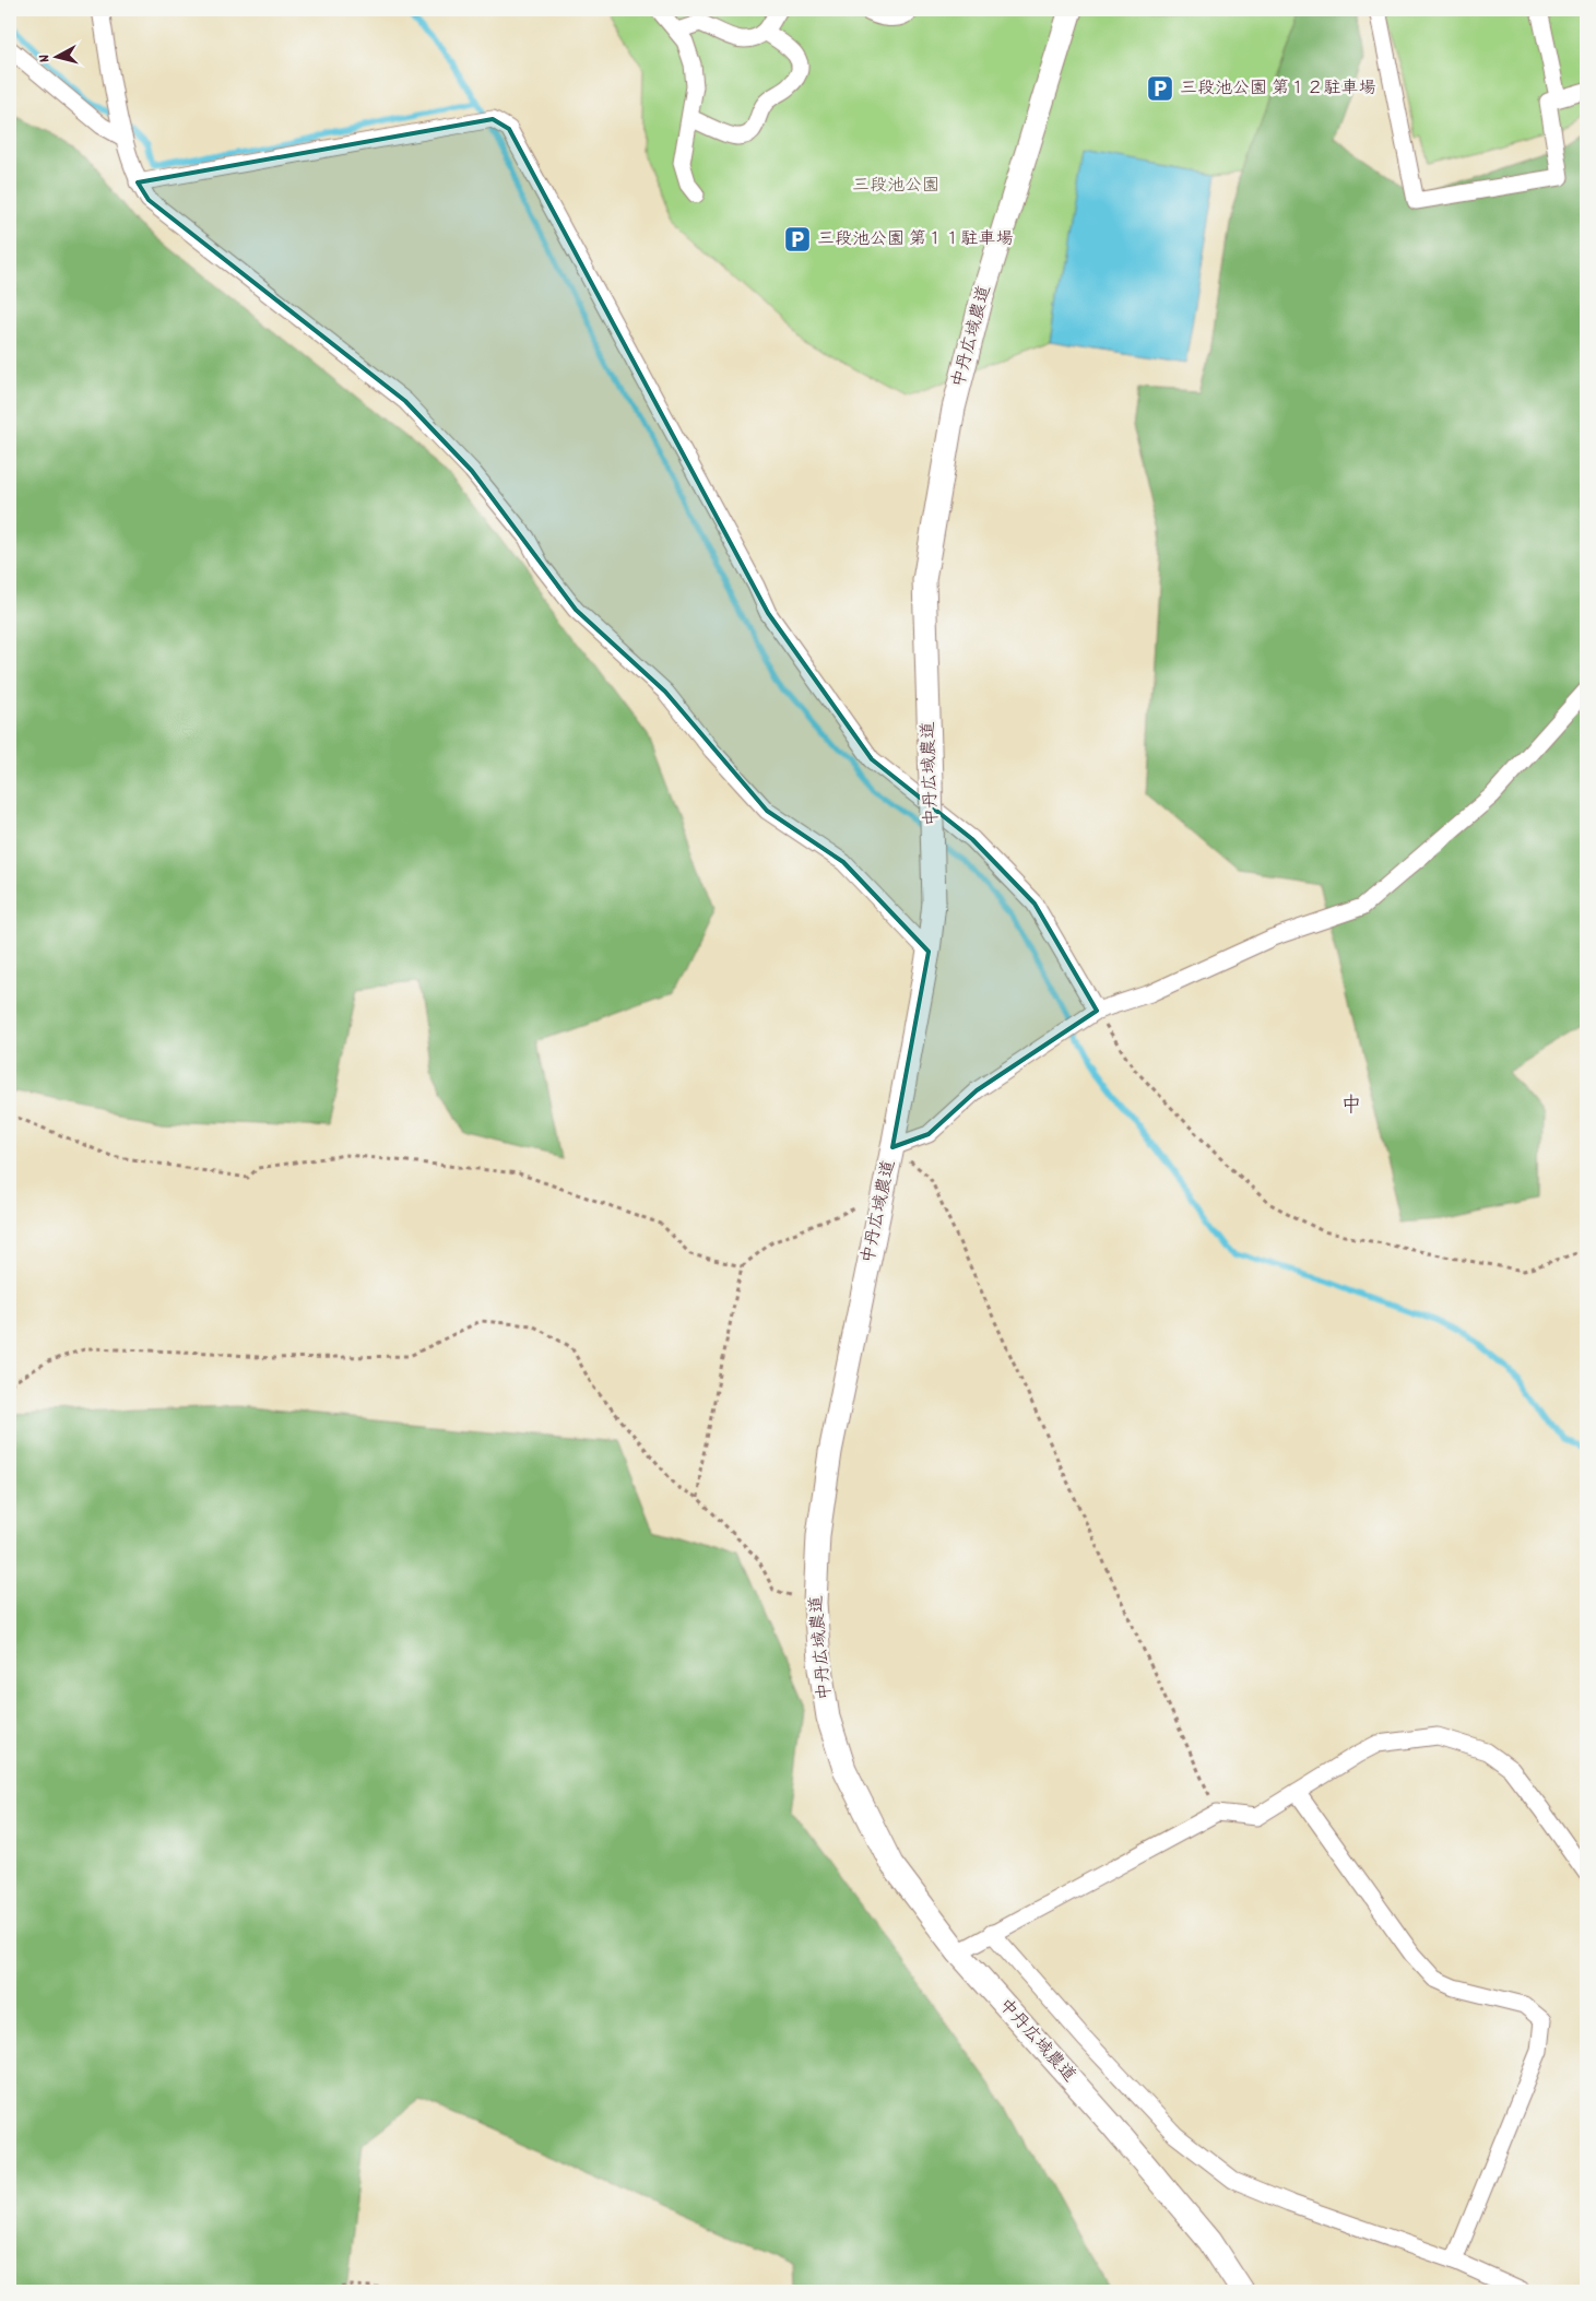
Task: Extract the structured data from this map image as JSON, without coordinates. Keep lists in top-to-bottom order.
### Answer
{
  "streets": {
    "street": ["中丹広域農道"]
  },
  "districts": ["中"],
  "parks": ["三段池公園"],
  "places": {
    "parking": ["三段池公園 第１２駐車場", "三段池公園 第１１駐車場"]
  },
  "north": "left"
}
